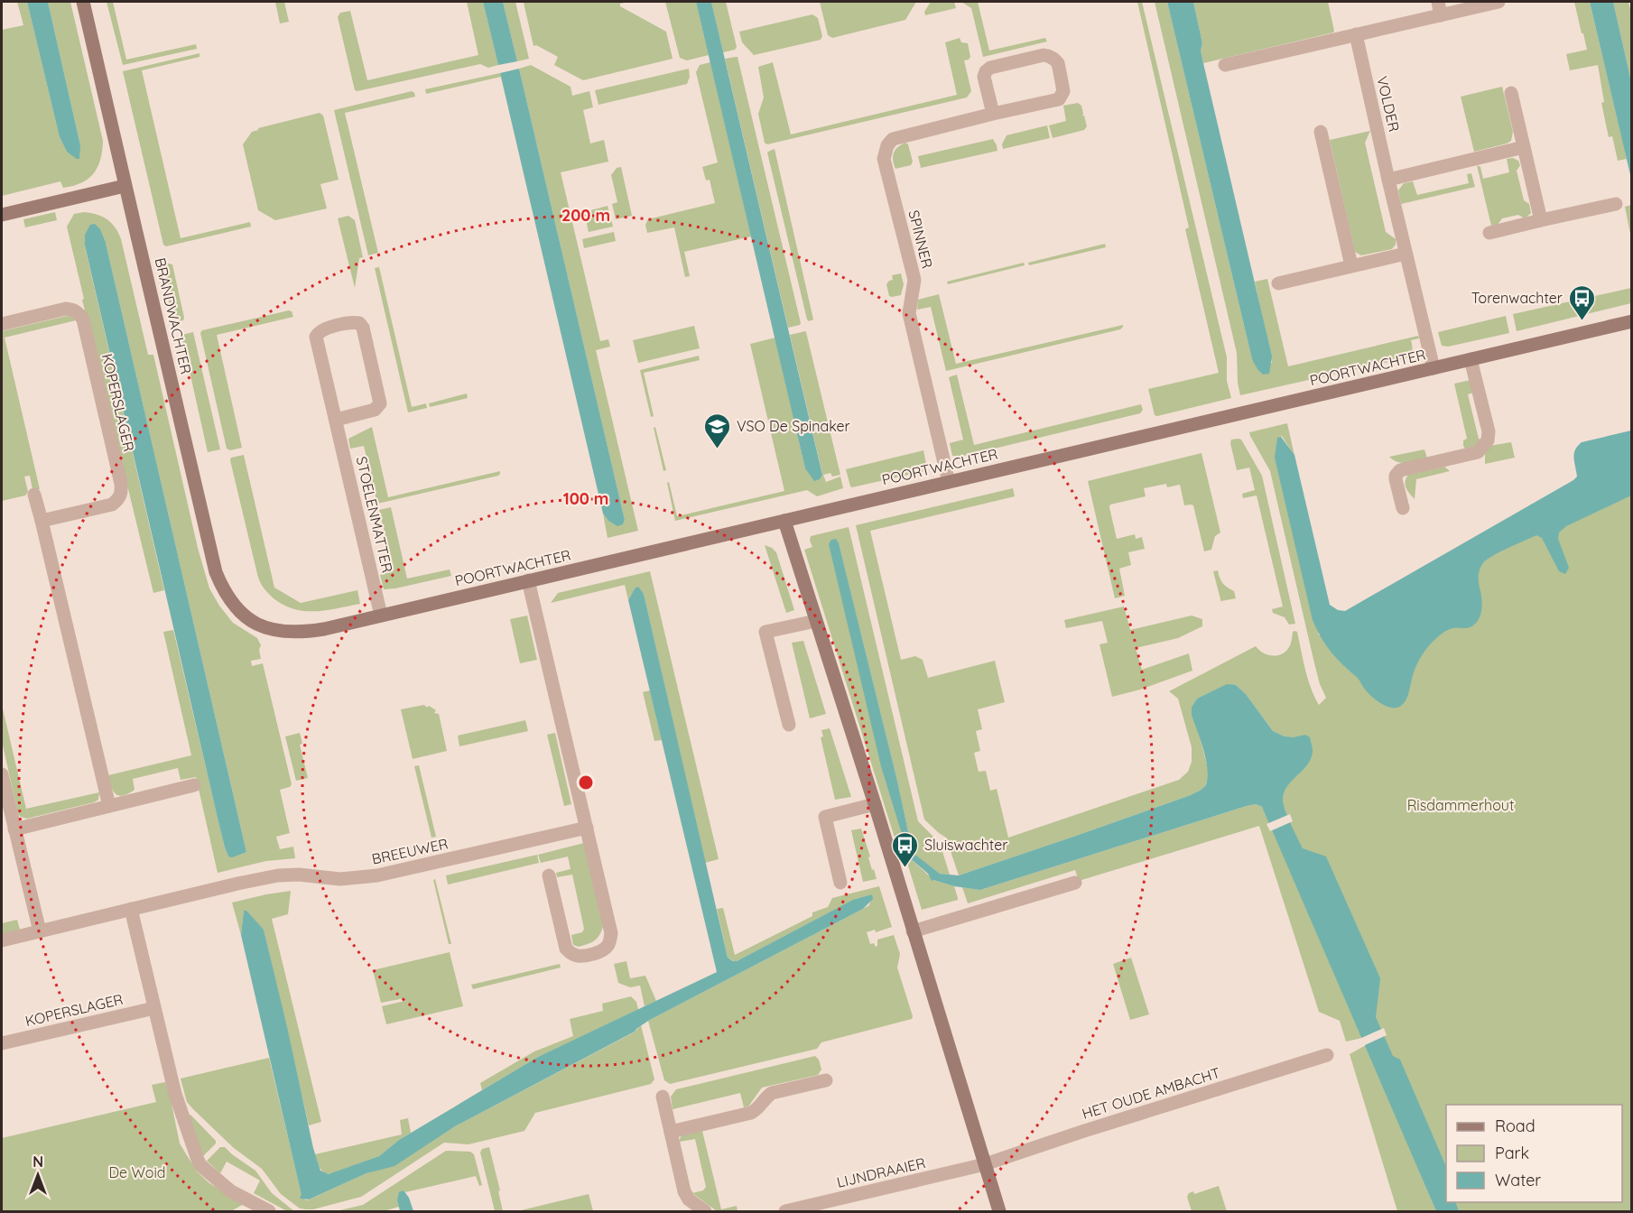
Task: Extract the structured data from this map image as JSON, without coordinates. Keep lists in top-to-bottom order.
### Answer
{
  "streets": {
    "street": [
      "VOLDER",
      "SPINNER",
      "BRANDWACHTER",
      "POORTWACHTER",
      "KOPERSLAGER",
      "STOELENMATTER",
      "BREEUWER",
      "HET OUDE AMBACHT",
      "LIJNDRAAIER"
    ]
  },
  "crossings": [
    ["VOLDER", "POORTWACHTER"],
    ["SPINNER", "POORTWACHTER"],
    ["BRANDWACHTER", "POORTWACHTER"],
    ["POORTWACHTER", "STOELENMATTER"],
    ["HET OUDE AMBACHT", "LIJNDRAAIER"]
  ],
  "parks": ["Risdammerhout", "De Woid"],
  "places": {
    "bus stop": ["Torenwachter", "Sluiswachter"],
    "school or university": ["VSO De Spinaker"]
  },
  "legend": ["Road", "Park", "Water"],
  "north": "top",
  "rings": ["200 m", "100 m"]
}
